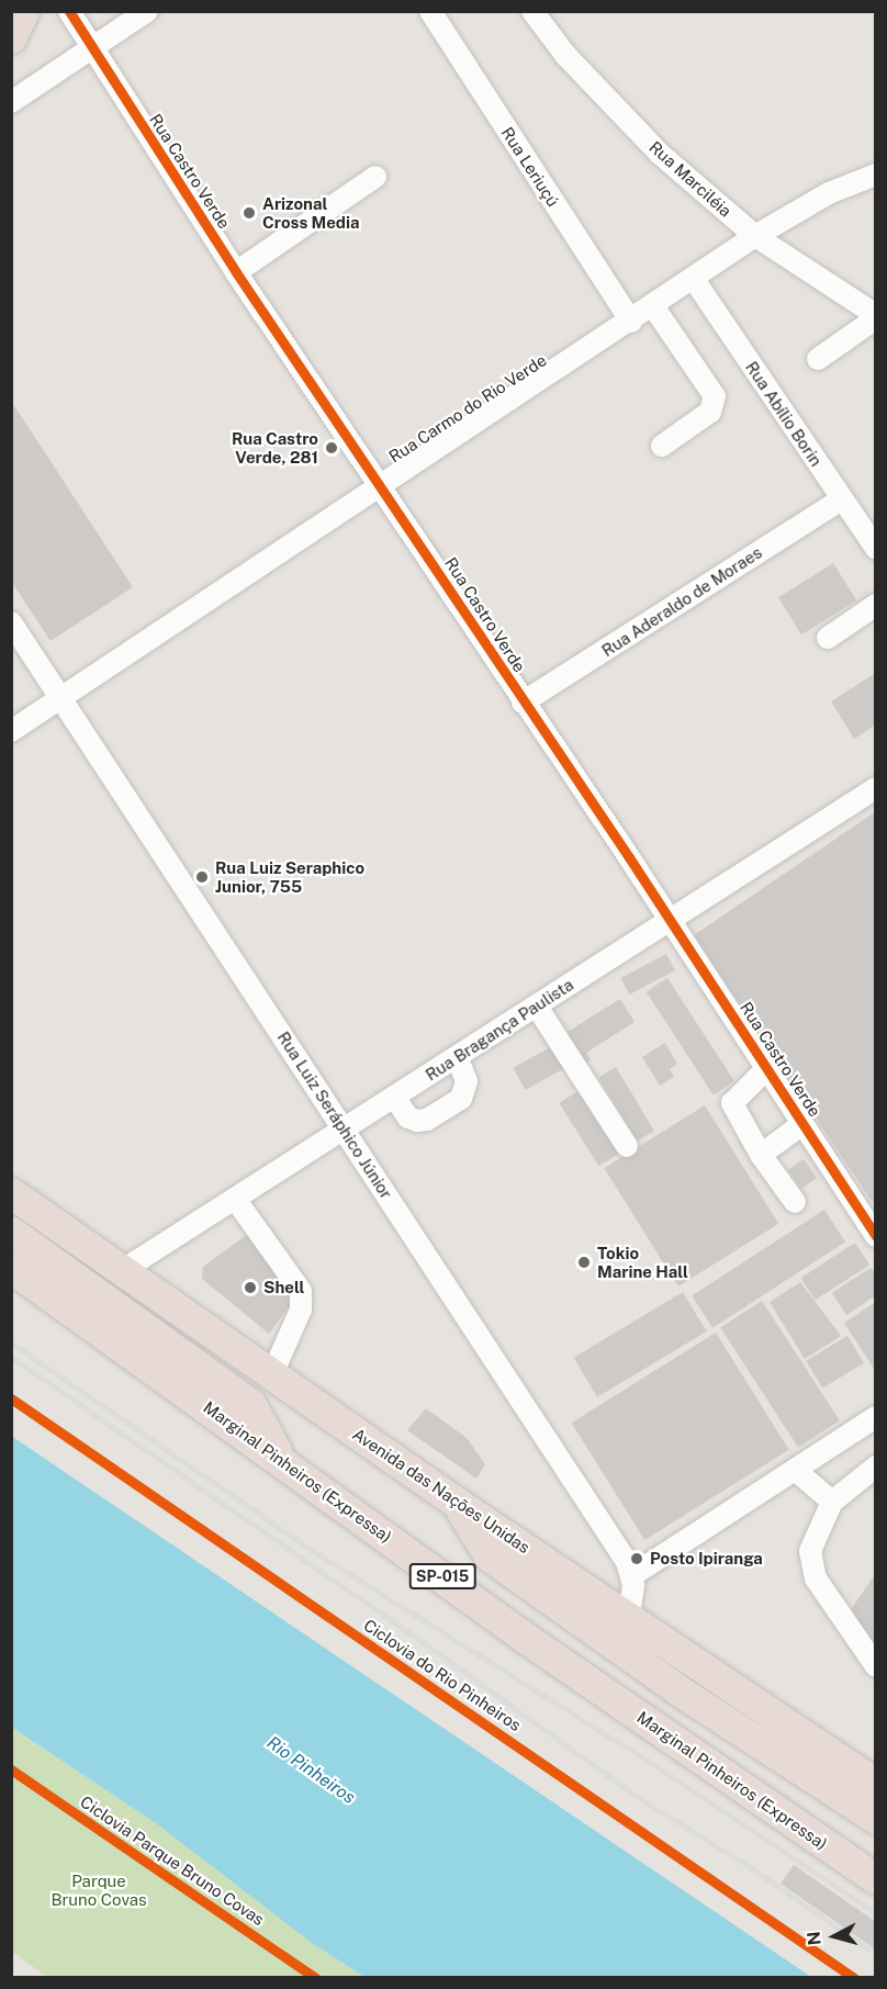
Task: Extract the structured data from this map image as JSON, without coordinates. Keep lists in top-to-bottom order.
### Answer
{
  "streets": {
    "highway": ["Marginal Pinheiros (Expressa)", "Avenida das Nações Unidas", "SP-015"],
    "street": [
      "Rua Leriuçú",
      "Rua Castro Verde",
      "Rua Marciléia",
      "Rua Carmo do Rio Verde",
      "Rua Abílio Borin",
      "Rua Aderaldo de Moraes",
      "Rua Bragança Paulista",
      "Rua Luiz Seráphico Júnior"
    ],
    "cycle path": ["Ciclovia do Rio Pinheiros", "Ciclovia Parque Bruno Covas"]
  },
  "crossings": [
    ["Rua Leriuçú", "Rua Carmo do Rio Verde"],
    ["Rua Castro Verde", "Rua Carmo do Rio Verde"],
    ["Rua Castro Verde", "Rua Aderaldo de Moraes"],
    ["Rua Castro Verde", "Rua Bragança Paulista"],
    ["Rua Marciléia", "Rua Carmo do Rio Verde"],
    ["Rua Carmo do Rio Verde", "Rua Abílio Borin"],
    ["Rua Carmo do Rio Verde", "Rua Luiz Seráphico Júnior"],
    ["Rua Abílio Borin", "Rua Aderaldo de Moraes"],
    ["Rua Bragança Paulista", "Rua Luiz Seráphico Júnior"],
    ["Rua Bragança Paulista", "Avenida das Nações Unidas"]
  ],
  "water": ["Rio Pinheiros"],
  "parks": ["Parque Bruno Covas"],
  "places": [
    "Arizonal Cross Media",
    "Rua Castro Verde, 281",
    "Rua Luiz Seraphico Junior, 755",
    "Tokio Marine Hall",
    "Shell",
    "Posto Ipiranga"
  ],
  "north": "left"
}
